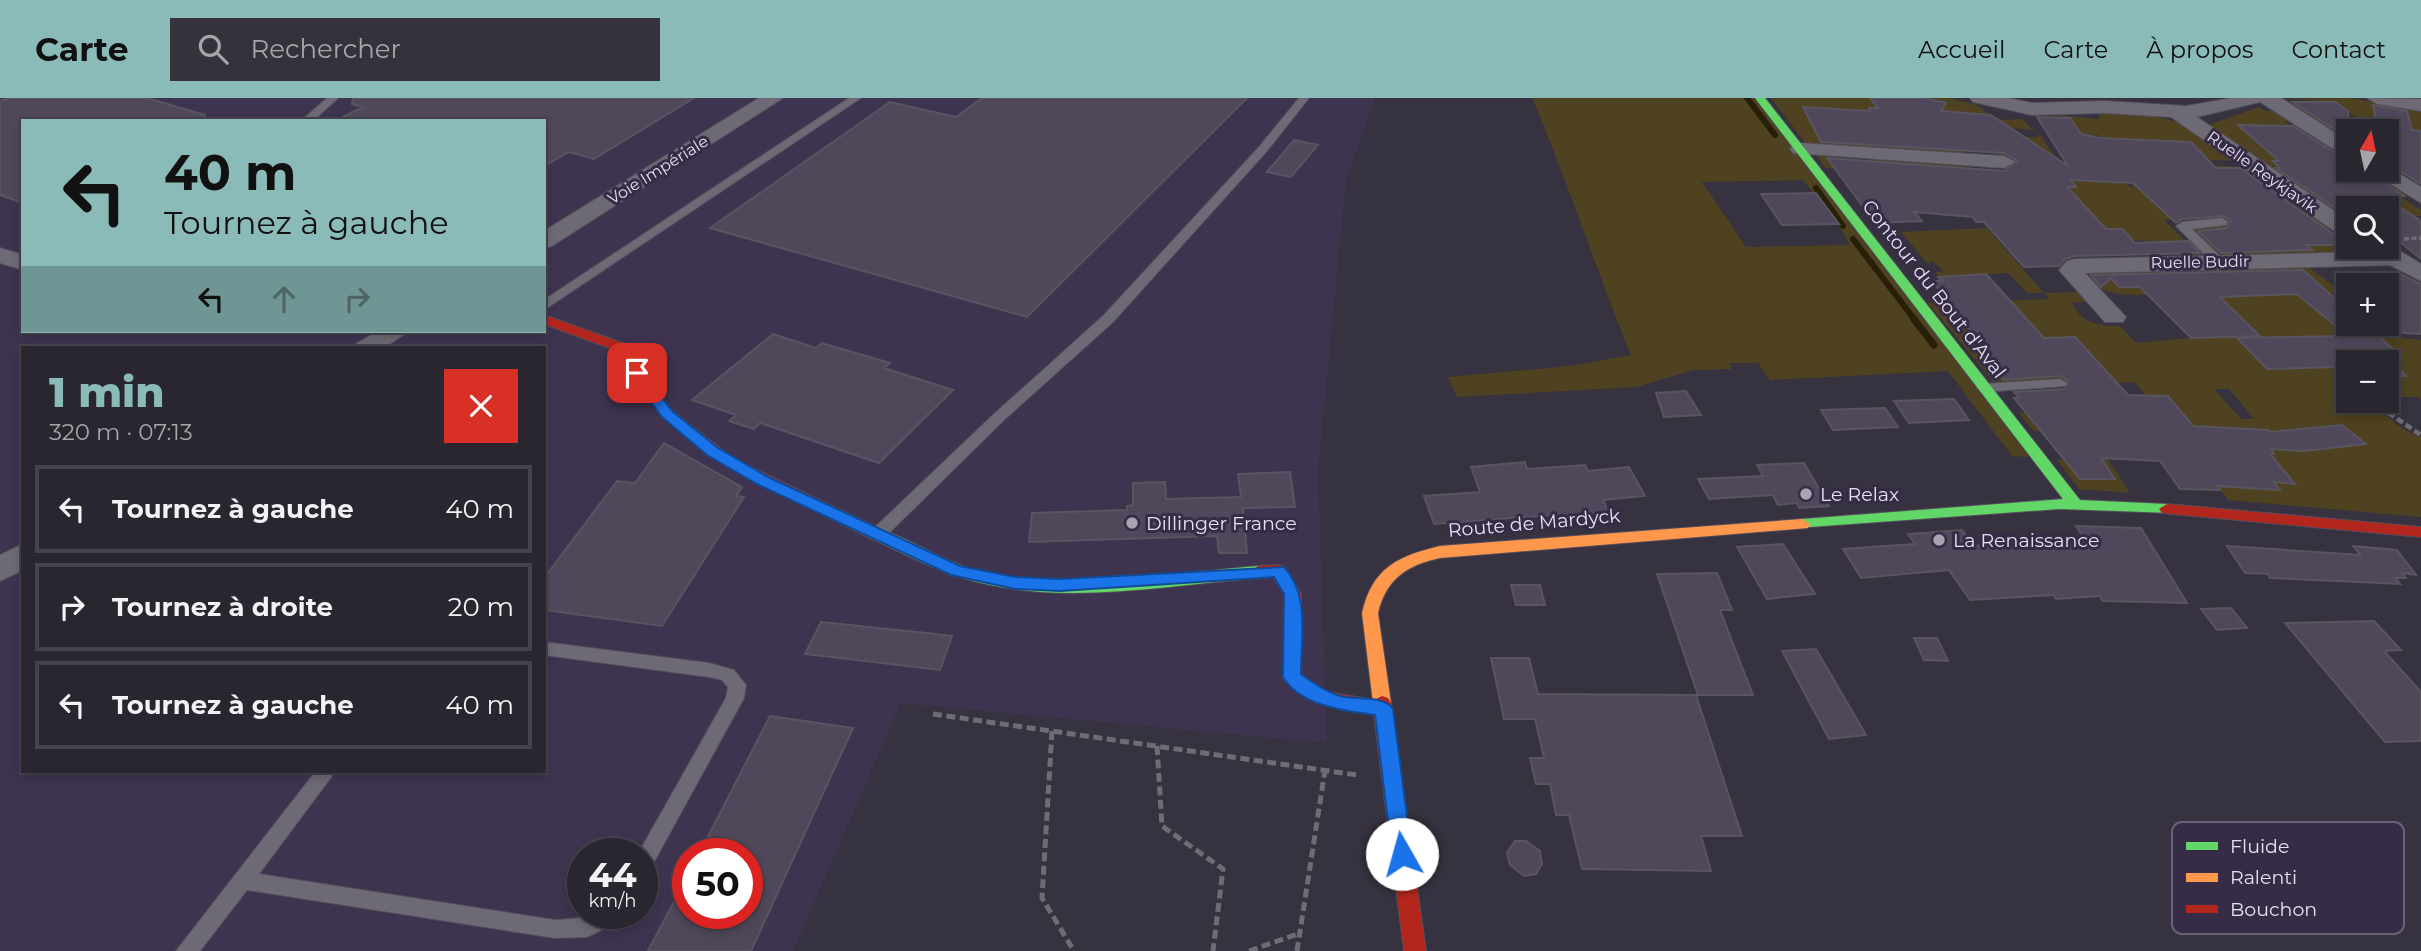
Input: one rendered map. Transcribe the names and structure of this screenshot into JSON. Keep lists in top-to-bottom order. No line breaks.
{"streets":{"street":["Voie Impériale","Ruelle Reykjavik","Ruelle Budir","Contour du Bout d'Aval","Route de Mardyck"]},"crossings":[["Contour du Bout d'Aval","Route de Mardyck"]],"places":["Le Relax","Dillinger France","La Renaissance"],"legend":["Fluide","Ralenti","Bouchon"],"north":"top","page":{"header":"Carte","search":"Rechercher","nav":["Accueil","Carte","À propos","Contact"],"map_buttons":["+","−"],"turn":["40 m","Tournez à gauche"],"heading":["1 min","320 m · 07:13"],"list":[{"name":"Tournez à gauche","value":"40 m"},{"name":"Tournez à droite","value":"20 m"},{"name":"Tournez à gauche","value":"40 m"}],"speed":"44 km/h","limit":"50"}}
